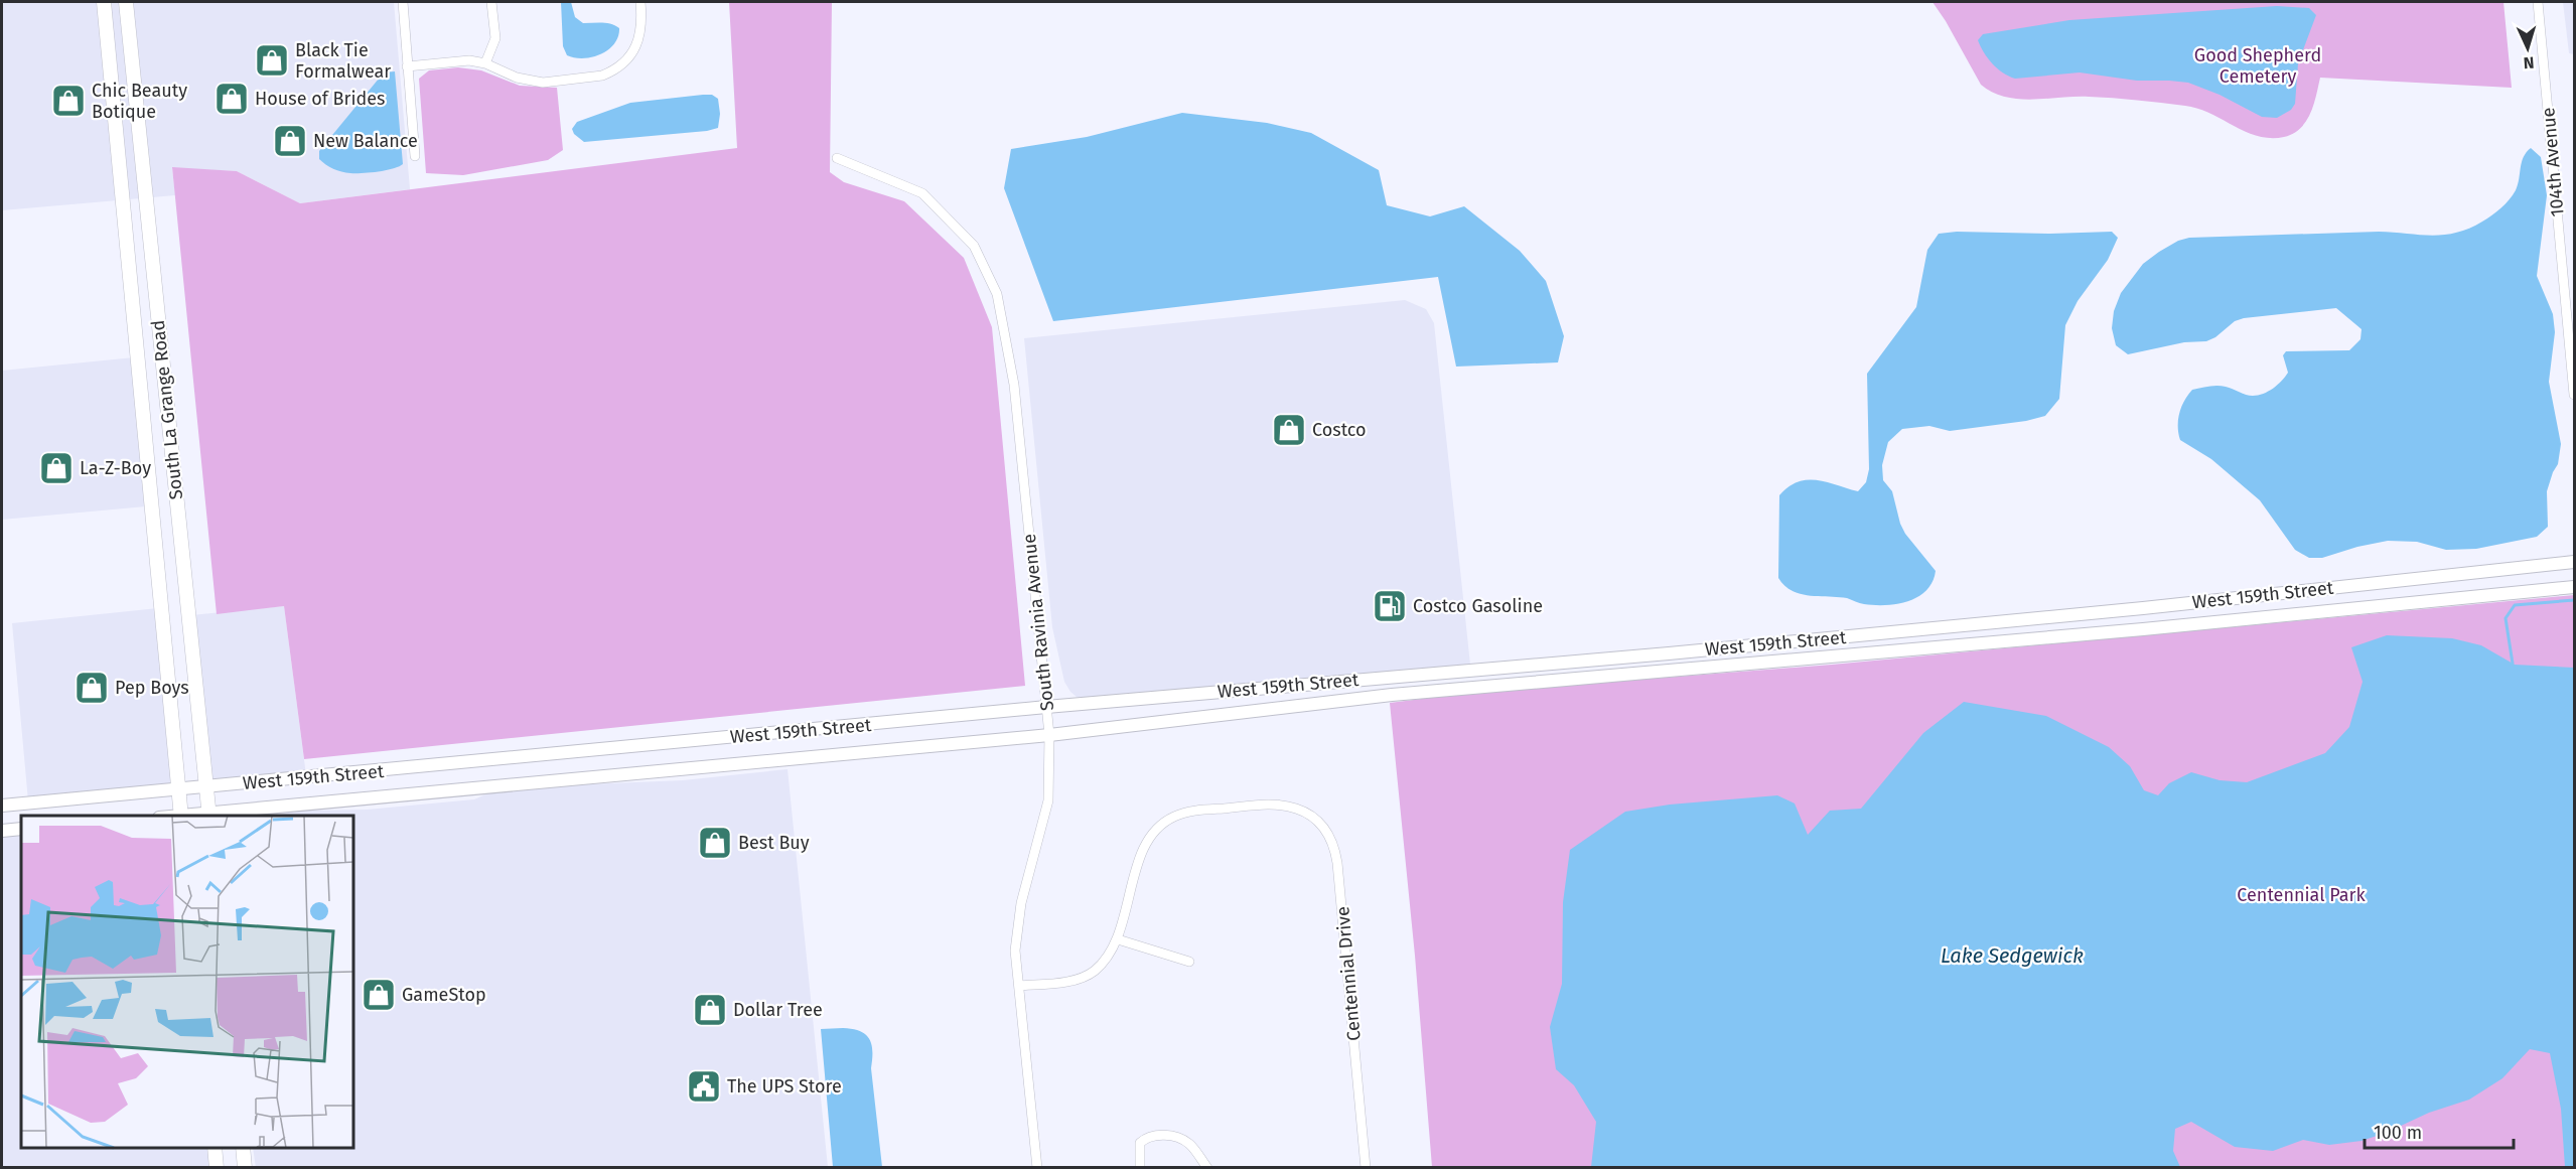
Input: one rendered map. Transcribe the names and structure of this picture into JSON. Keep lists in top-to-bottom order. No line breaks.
{"streets":{"highway":["South La Grange Road"],"main road":["West 159th Street"],"street":["104th Avenue","South Ravinia Avenue","Centennial Drive"]},"crossings":[["South La Grange Road","West 159th Street"],["West 159th Street","South Ravinia Avenue"]],"water":["Lake Sedgewick"],"parks":["Good Shepherd Cemetery","Centennial Park"],"places":{"shop":["Black Tie Formalwear","House of Brides","Chic Beauty Botique","New Balance","Costco","La-Z-Boy","Pep Boys","Best Buy","GameStop","Dollar Tree"],"fuel station":["Costco Gasoline"],"public building":["The UPS Store"]},"scale_bar":"100 m","north":"bottom"}
